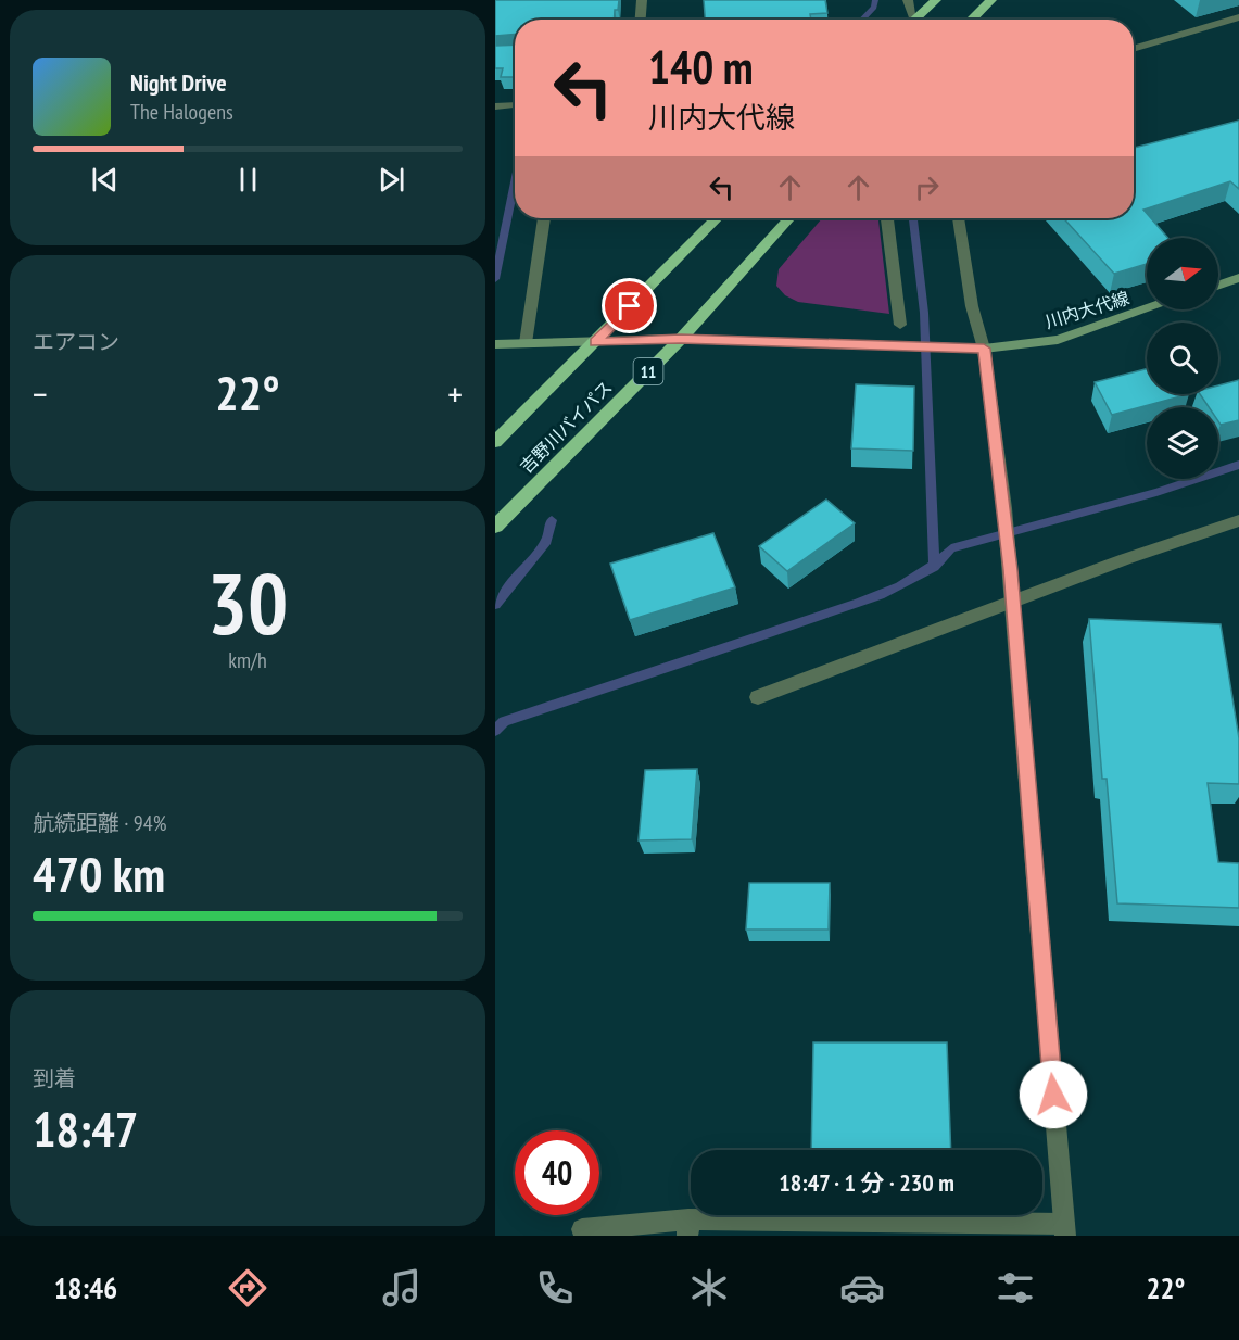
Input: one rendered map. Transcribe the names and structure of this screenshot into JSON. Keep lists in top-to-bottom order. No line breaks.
{"streets":{"highway":["11","吉野川バイパス"],"main road":["川内大代線"]},"crossings":[["川内大代線","吉野川バイパス"]],"north":"right","page":{"turn":["140 m","川内大代線"],"song":["Night Drive","The Halogens"],"tile":["エアコン",["30","km/h"],["航続距離 · 94%","470 km"],["到着","18:47"]],"heat":["−","22°","+"],"limit":"40","trip":"18:47 · 1 分 · 230 m","tabs":["18:46","22°"]}}
